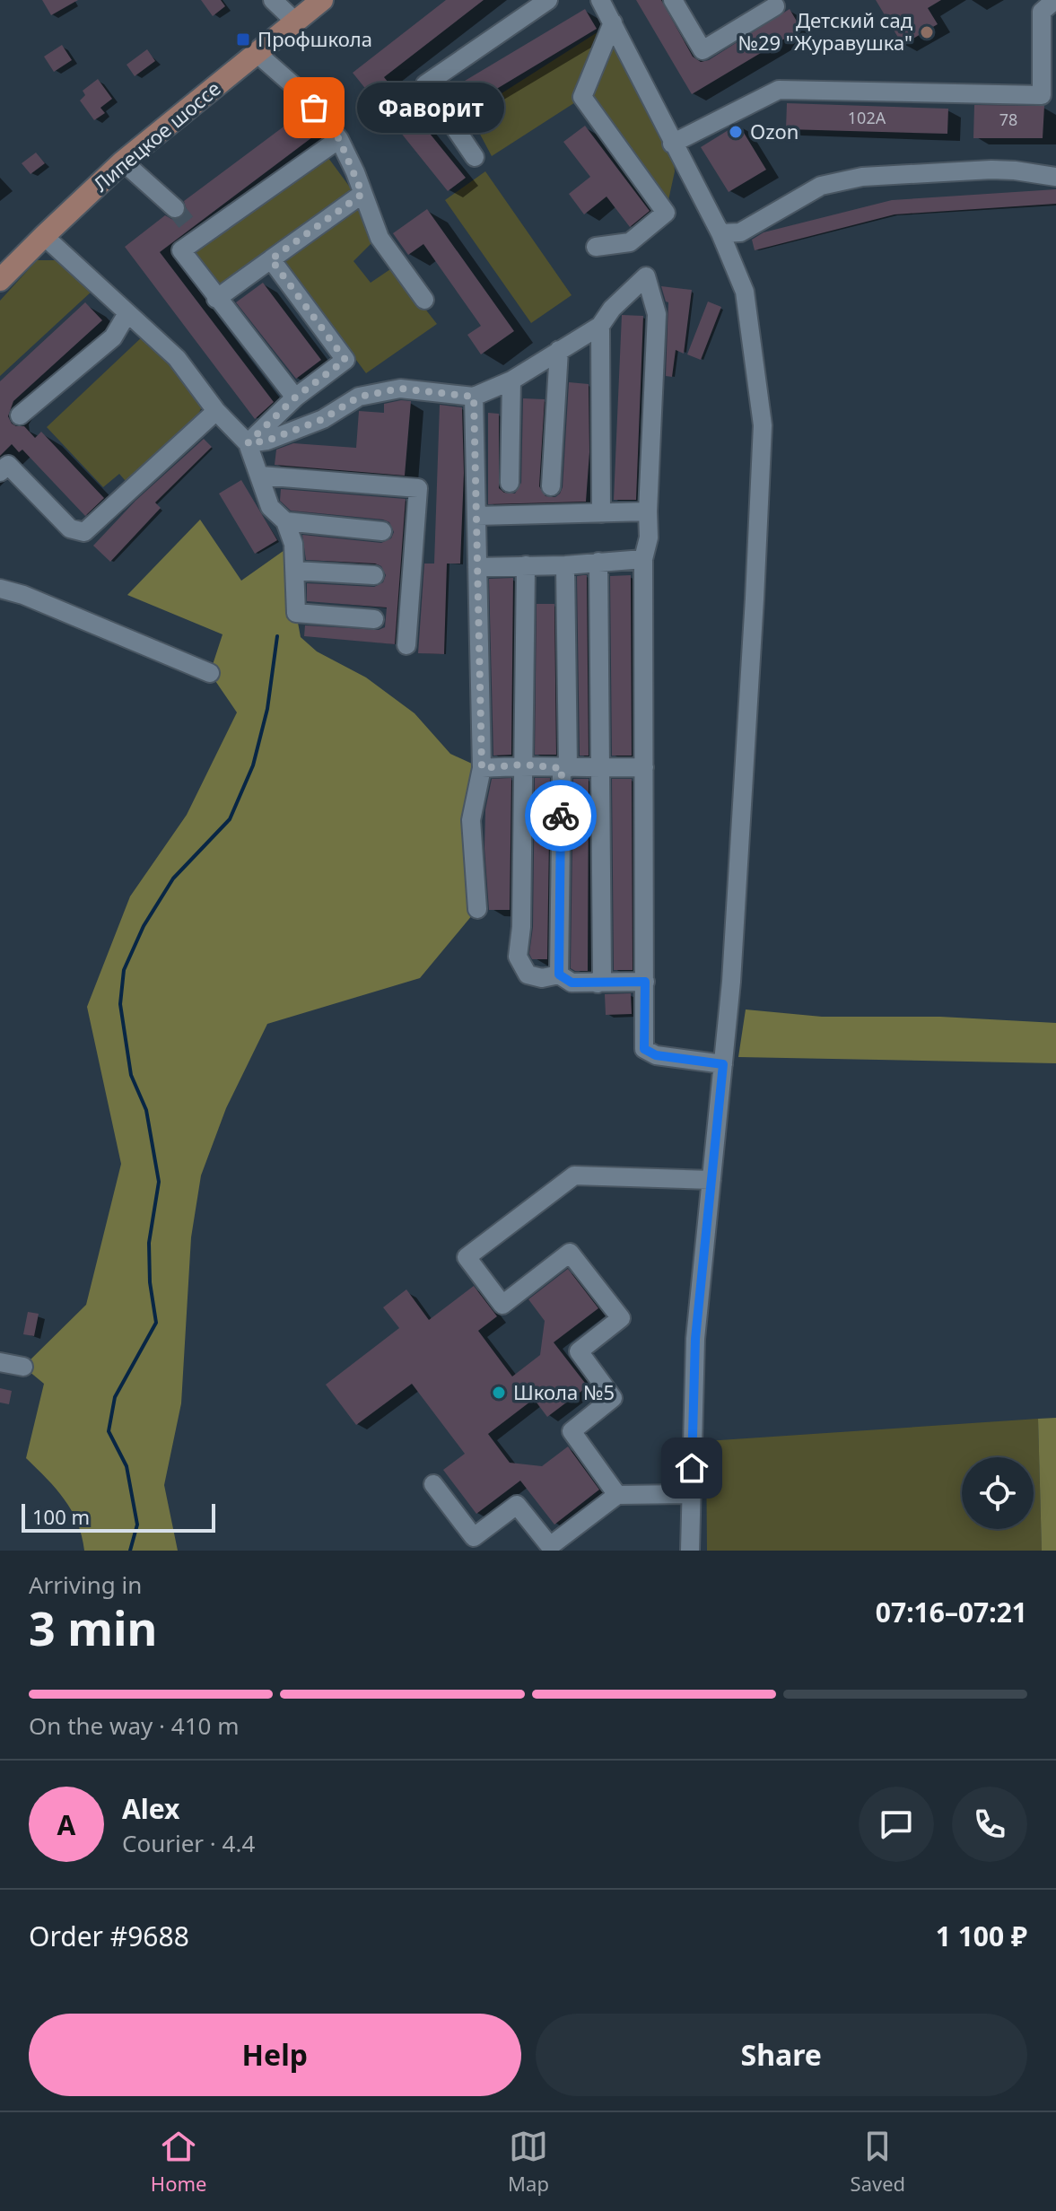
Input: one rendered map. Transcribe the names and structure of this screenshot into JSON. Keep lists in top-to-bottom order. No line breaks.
{"streets":{"main road":["Липецкое шоссе"]},"places":{"other":["Детский сад №29 \"Журавушка\"","Фаворит","Ozon","Школа №5"],"transit":["Профшкола"]},"house_numbers":["102А","78"],"scale_bar":"100 m","page":{"bubble":"Фаворит","scale":"100 m","heading":["3 min","Arriving in","07:16–07:21"],"panel":["Alex","Courier · 4.4","Order #9688","1 100 ₽"],"bar":"On the way · 410 m","round":"A","buttons":["Help","Share"],"tabs":["Home","Map","Saved"]}}
